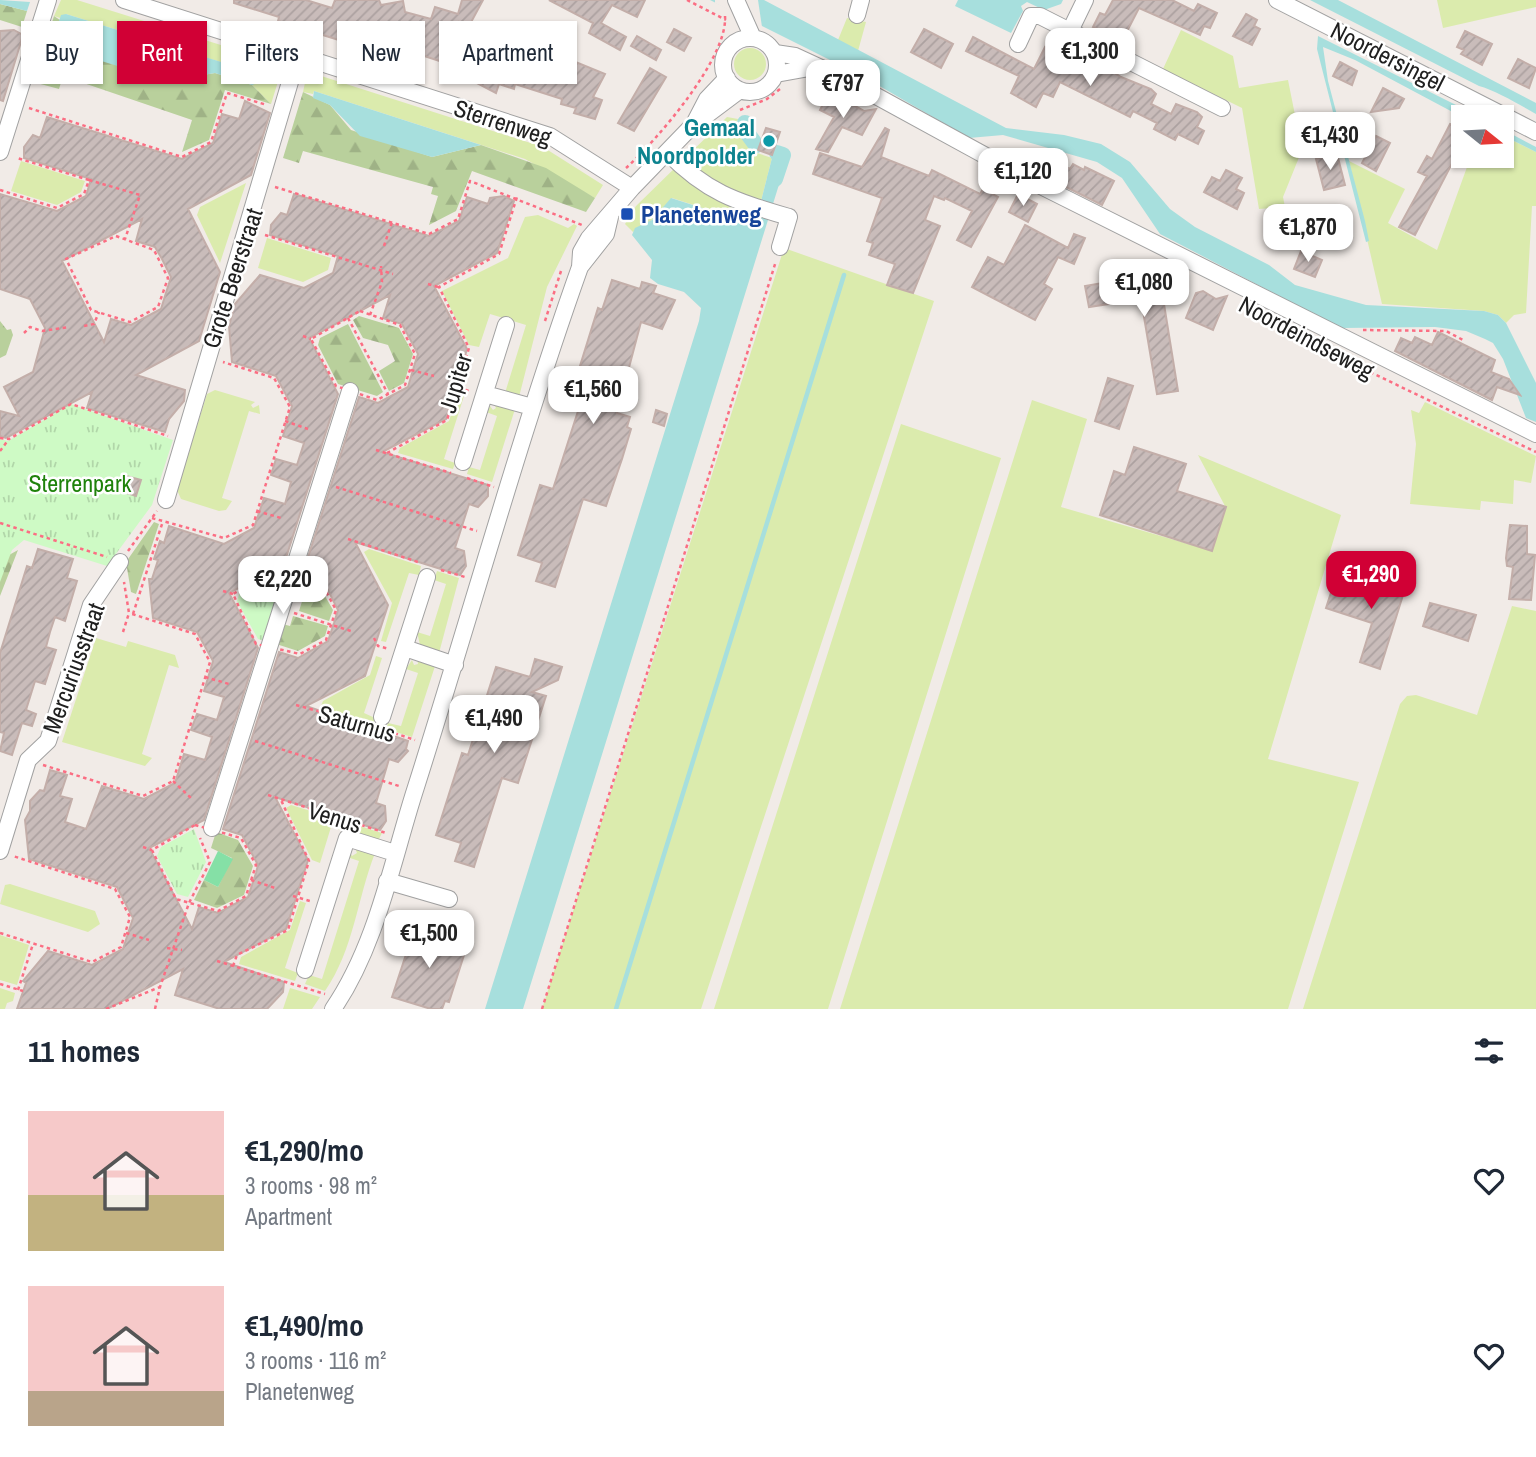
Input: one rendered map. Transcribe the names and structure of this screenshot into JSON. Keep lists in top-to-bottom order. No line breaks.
{"streets":{"street":["Noordersingel","Sterrenweg","Grote Beerstraat","Noordeindseweg","Jupiter","Mercuriusstraat","Saturnus","Venus"]},"parks":["Sterrenpark"],"places":{"other":["Gemaal Noordpolder"],"transit":["Planetenweg"]},"north":"right","page":{"chip":["Buy","Rent","Filters","New","Apartment"],"price":["€1,300","€797","€1,430","€1,120","€1,870","€1,080","€1,560","€1,290","€2,220","€1,490","€1,500"],"heading":"11 homes","list":[{"name":"€1,290/mo","note":"3 rooms · 98 m² · Apartment"},{"name":"€1,490/mo","note":"3 rooms · 116 m² · Planetenweg"}]}}
